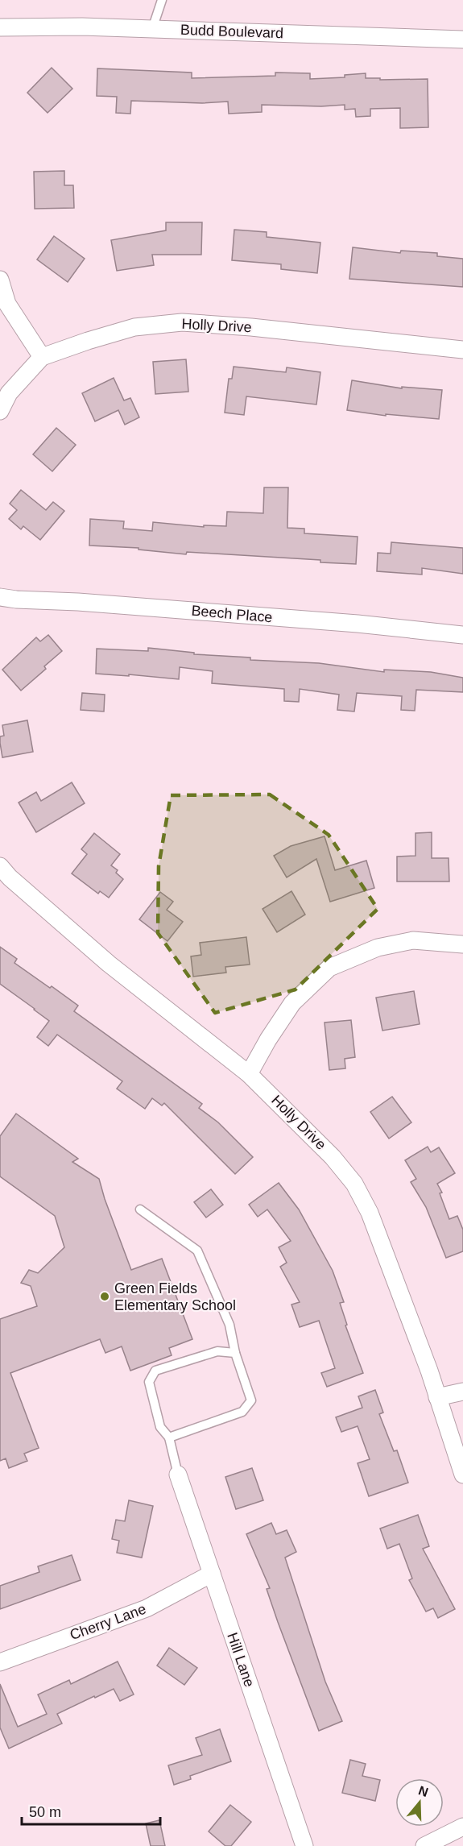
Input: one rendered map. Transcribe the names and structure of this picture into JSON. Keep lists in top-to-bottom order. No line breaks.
{"streets":{"street":["Budd Boulevard","Holly Drive","Beech Place","Cherry Lane","Hill Lane"]},"crossings":[["Cherry Lane","Hill Lane"]],"places":["Green Fields Elementary School"],"scale_bar":"50 m","north":"top"}
